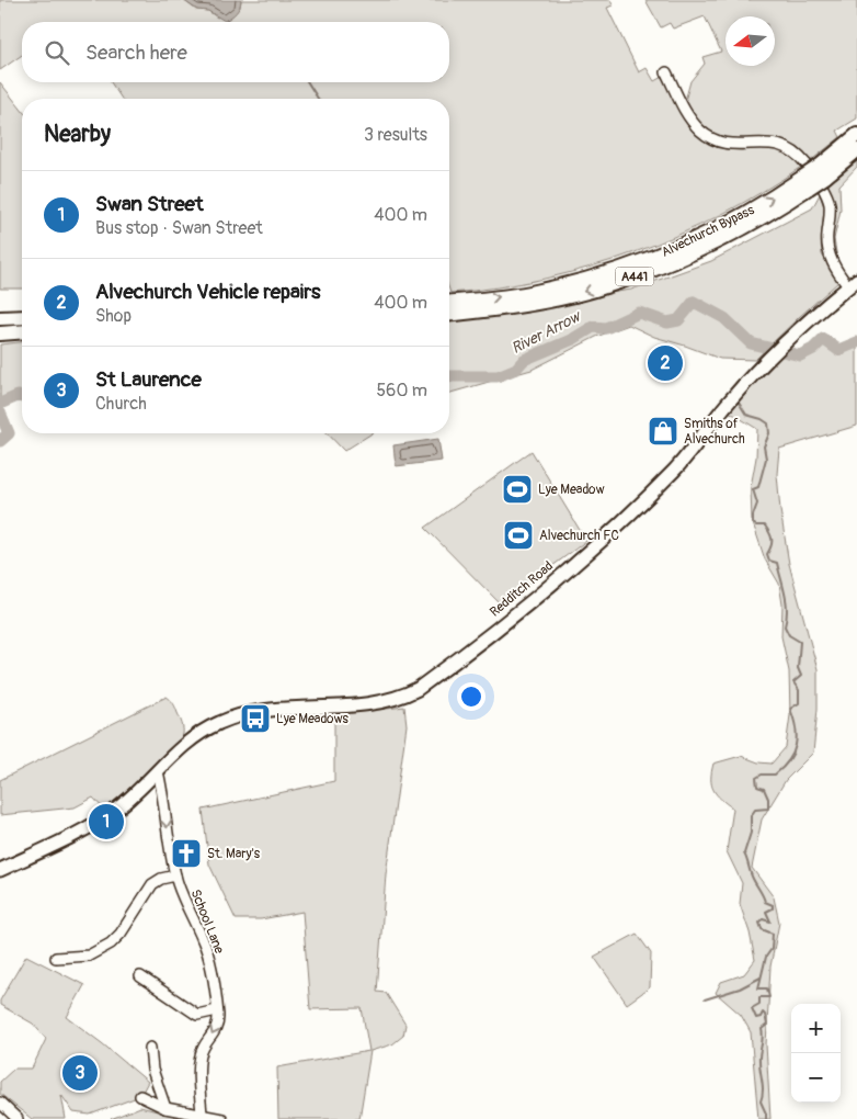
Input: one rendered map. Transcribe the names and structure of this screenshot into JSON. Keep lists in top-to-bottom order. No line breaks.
{"streets":{"highway":["Alvechurch Bypass","A441"],"main road":["Redditch Road"],"street":["School Lane"]},"crossings":[["Redditch Road","School Lane"]],"one_way":["School Lane"],"water":["River Arrow"],"places":{"shop":["Smiths of Alvechurch"],"sports":["Lye Meadow","Alvechurch FC"],"bus stop":["Lye Meadows"],"church":["St. Mary's"]},"north":"left","page":{"search":"Search here","heading":["Nearby","3 results"],"list":[{"mark":"1","name":"Swan Street","note":"Bus stop · Swan Street","value":"400 m"},{"mark":"2","name":"Alvechurch Vehicle repairs","note":"Shop","value":"400 m"},{"mark":"3","name":"St Laurence","note":"Church","value":"560 m"}],"pins":["2","1","3"],"map_buttons":["+","−"]}}
